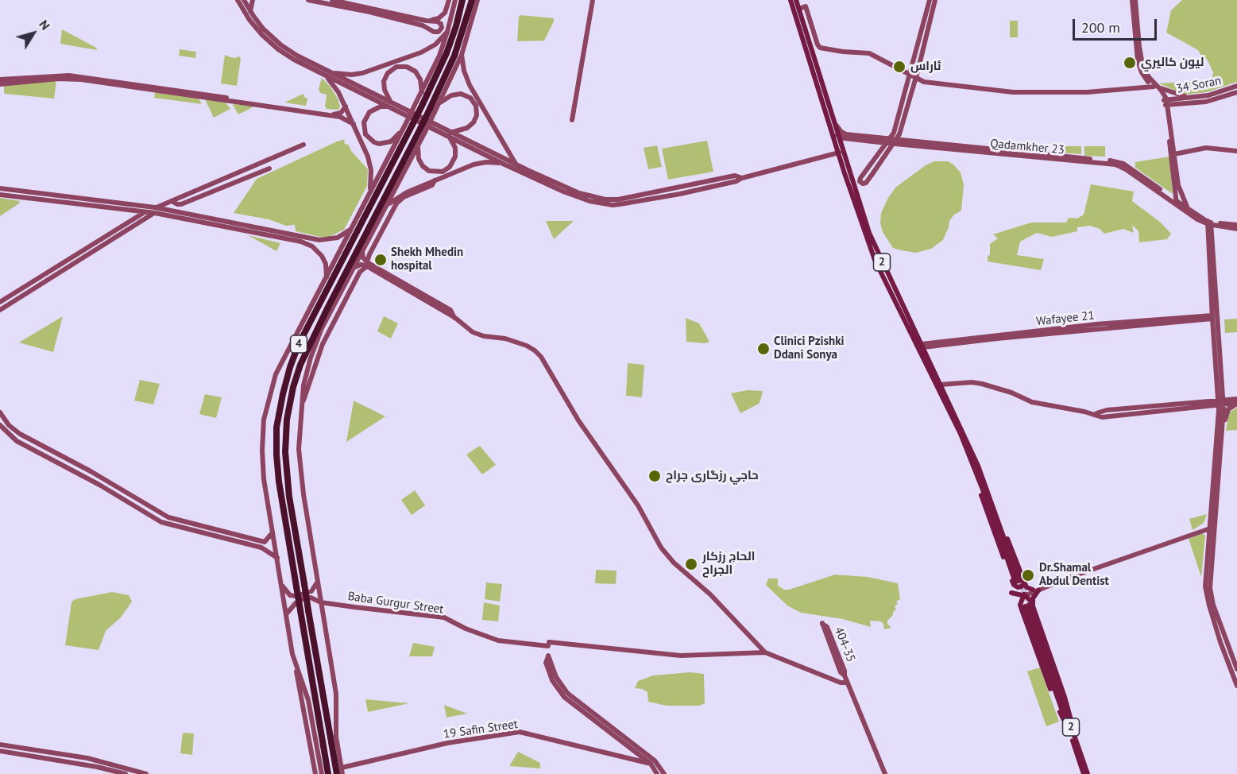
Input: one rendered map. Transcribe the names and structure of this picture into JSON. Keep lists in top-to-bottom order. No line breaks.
{"streets":{"highway":["4"],"main road":["34 Soran","Qadamkher 23","2","Wafayee 21","Baba Gurgur Street","404-35","19 Safin Street"]},"crossings":[["Qadamkher 23","2"],["2","Wafayee 21"]],"places":["ليون كاليري","ئاراس","Shekh Mhedin hospital","Clinici Pzishki Ddani Sonya","حاجي رزگارى جراح","الحاج رزكار الجراح","Dr.Shamal Abdul Dentist"],"scale_bar":"200 m","north":"top right"}
